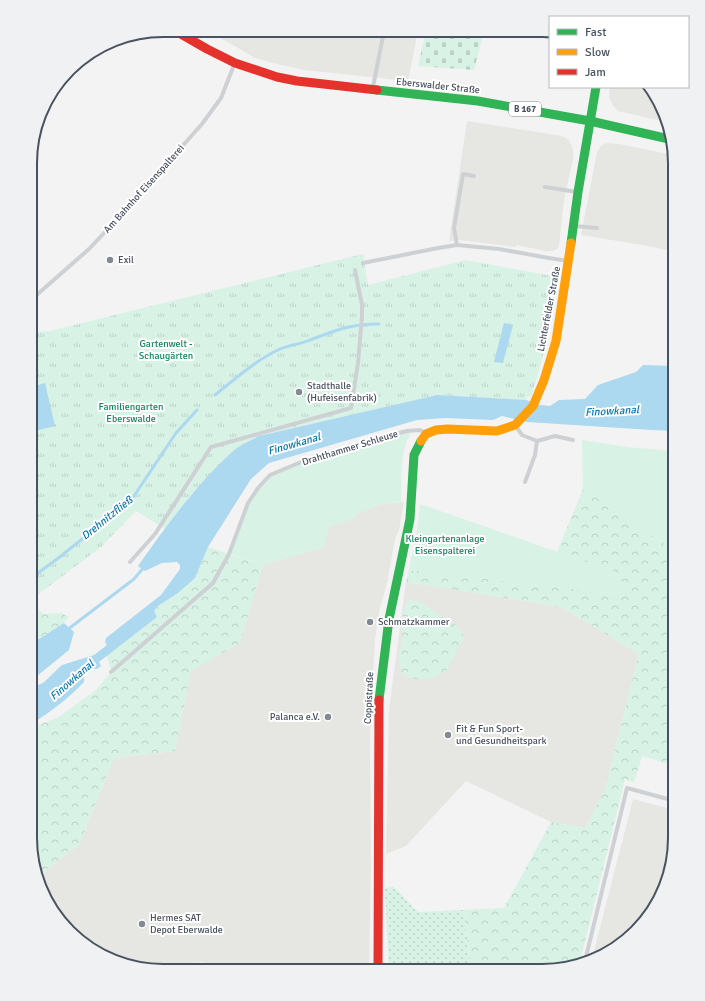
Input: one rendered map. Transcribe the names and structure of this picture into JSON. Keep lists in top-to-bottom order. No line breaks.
{"streets":{"main road":["Eberswalder Straße","B 167","Lichterfelder Straße","Coppistraße"],"lane":["Am Bahnhof Eisenspalterei","Drahthammer Schleuse"]},"crossings":[["Eberswalder Straße","Am Bahnhof Eisenspalterei"],["Eberswalder Straße","Lichterfelder Straße"],["Lichterfelder Straße","Drahthammer Schleuse"],["Lichterfelder Straße","Coppistraße"],["Drahthammer Schleuse","Coppistraße"]],"water":["Finowkanal","Drehnitzfließ"],"parks":["Gartenwelt - Schaugärten","Familiengarten Eberswalde","Kleingartenanlage Eisenspalterei"],"places":["Exil","Stadthalle (Hufeisenfabrik)","Schmatzkammer","Palanca e.V.","Fit & Fun Sport- und Gesundheitspark","Hermes SAT Depot Eberwalde"],"legend":["Fast","Slow","Jam"]}
